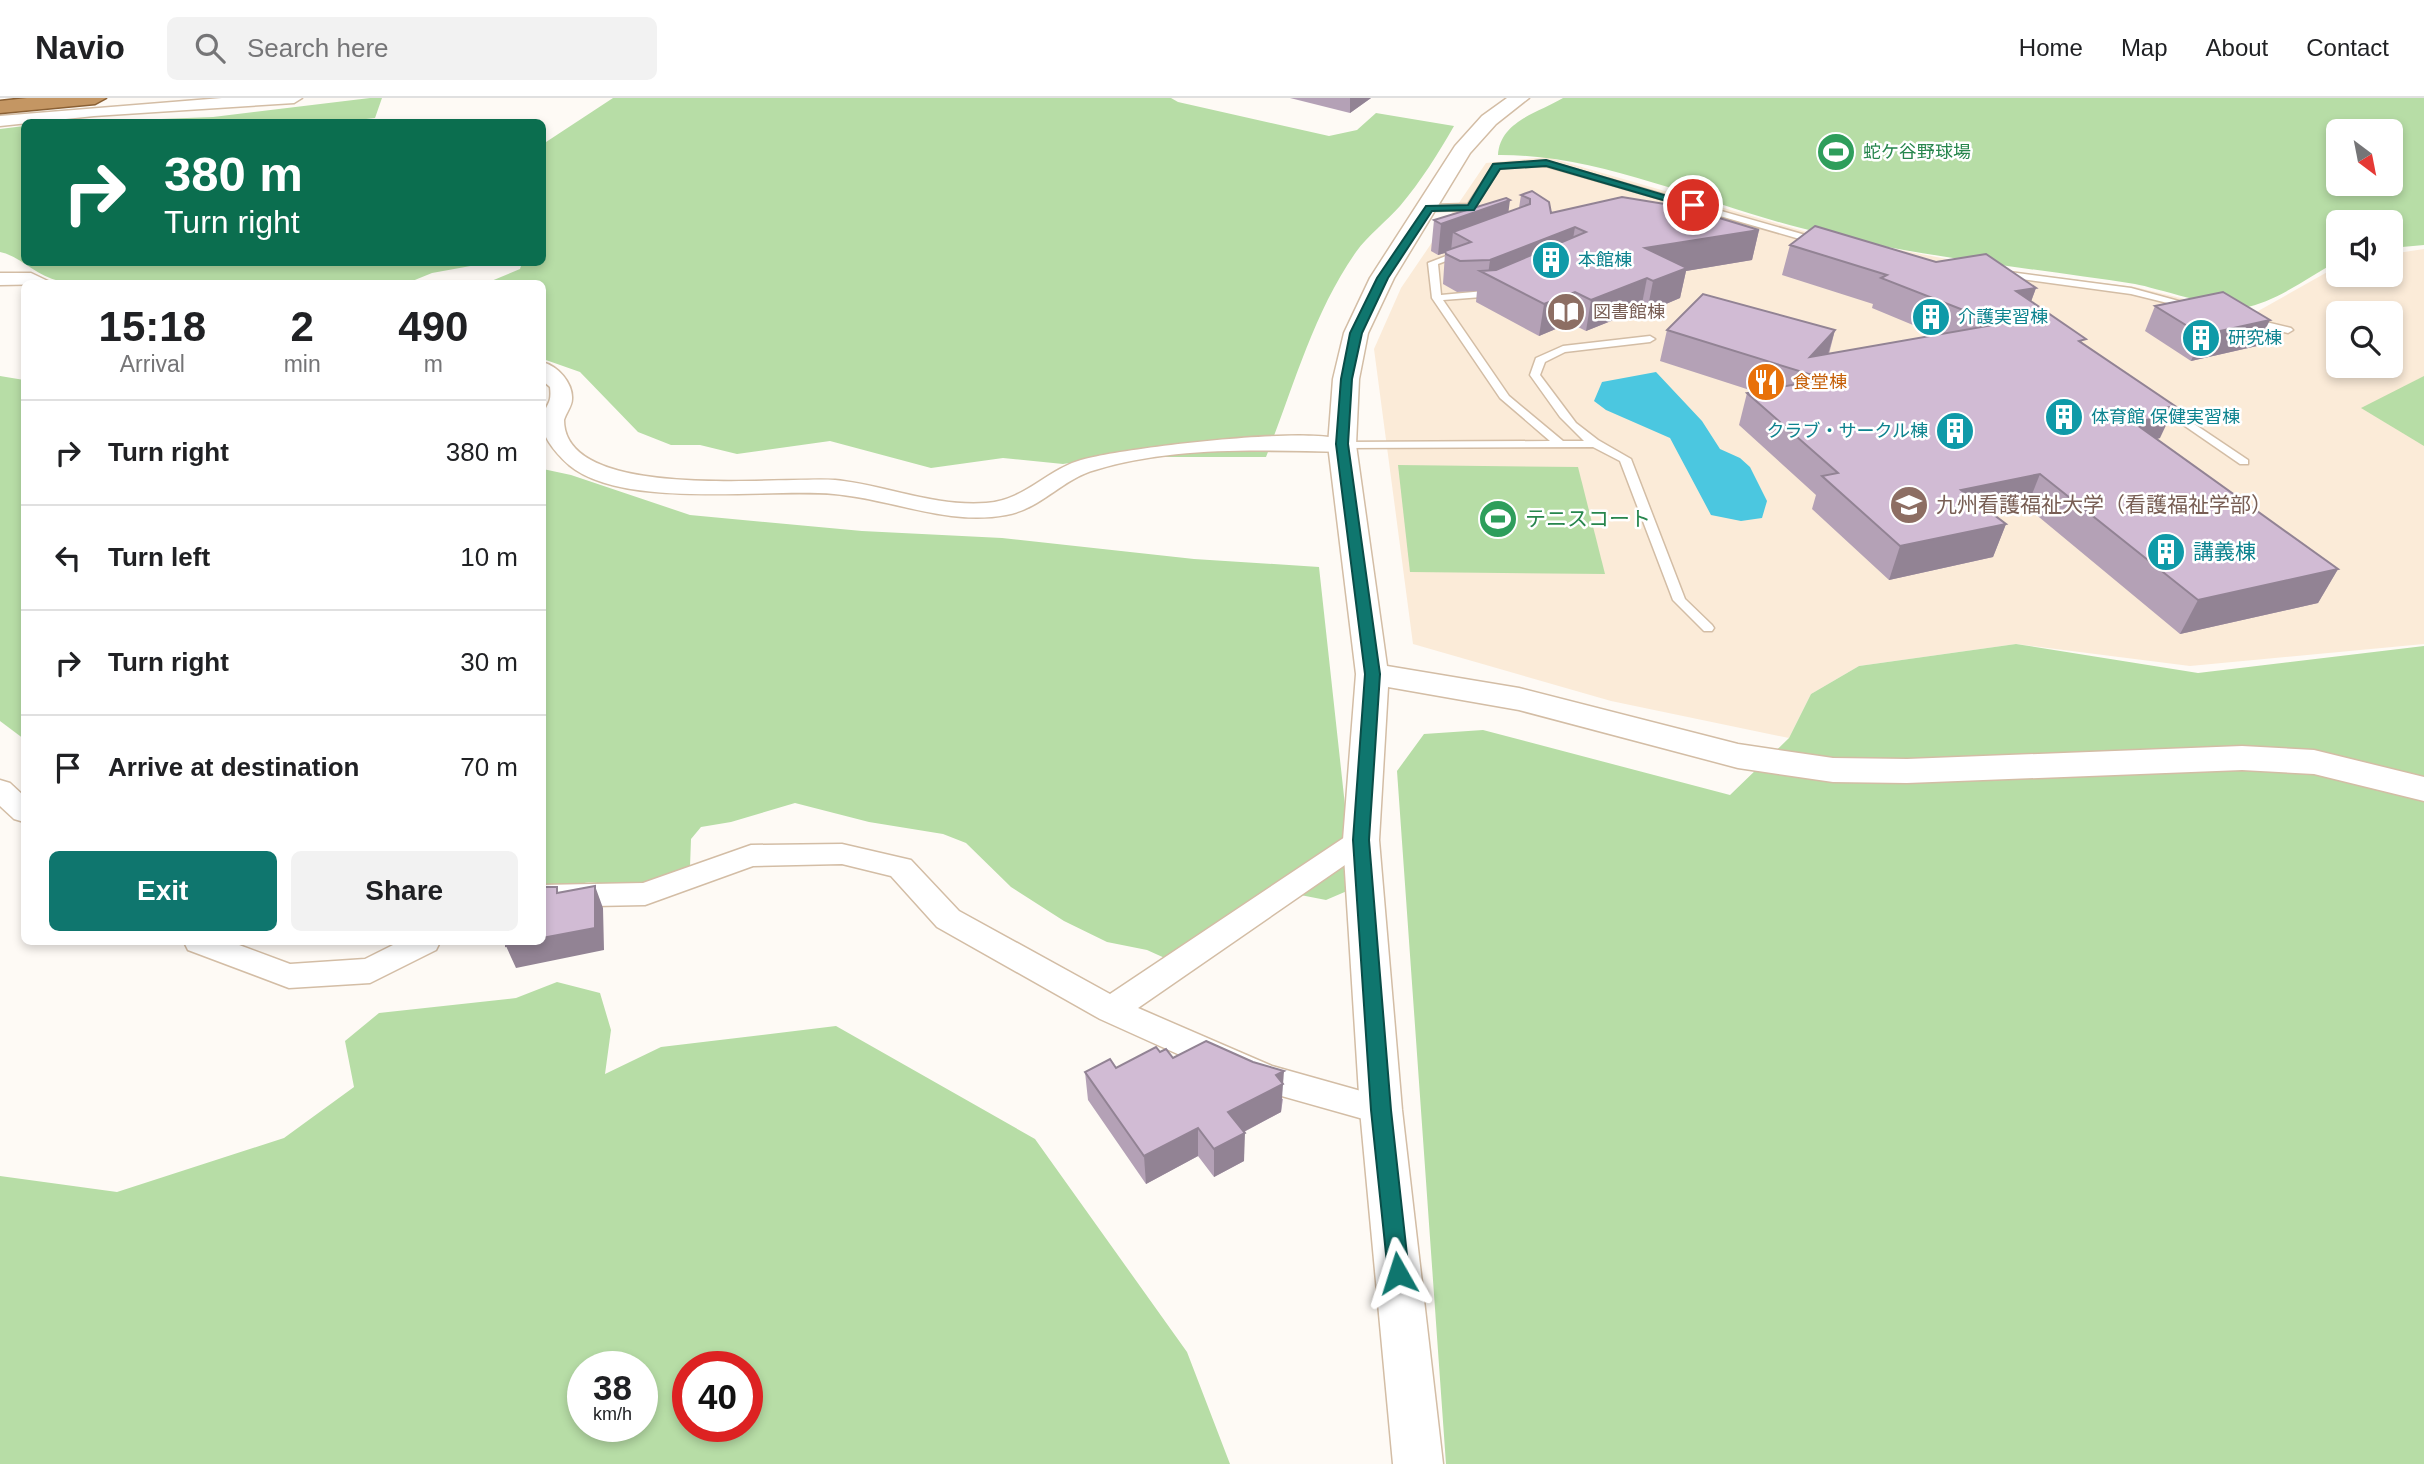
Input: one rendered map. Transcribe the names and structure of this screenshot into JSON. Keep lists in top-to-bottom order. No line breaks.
{"places":{"sports":["蛇ケ谷野球場","テニスコート"],"building":["本館棟","介護実習棟","研究棟","体育館 保健実習棟","クラブ・サークル棟","講義棟"],"library":["図書館棟"],"restaurant":["食堂棟"],"school or university":["九州看護福祉大学（看護福祉学部）"]},"north":"bottom right","page":{"header":"Navio","search":"Search here","nav":["Home","Map","About","Contact"],"turn":["380 m","Turn right"],"eta":["15:18","Arrival","2","min","490","m"],"list":[{"name":"Turn right","value":"380 m"},{"name":"Turn left","value":"10 m"},{"name":"Turn right","value":"30 m"},{"name":"Arrive at destination","value":"70 m"}],"buttons":["Exit","Share"],"speed":"38 km/h","limit":"40"}}
